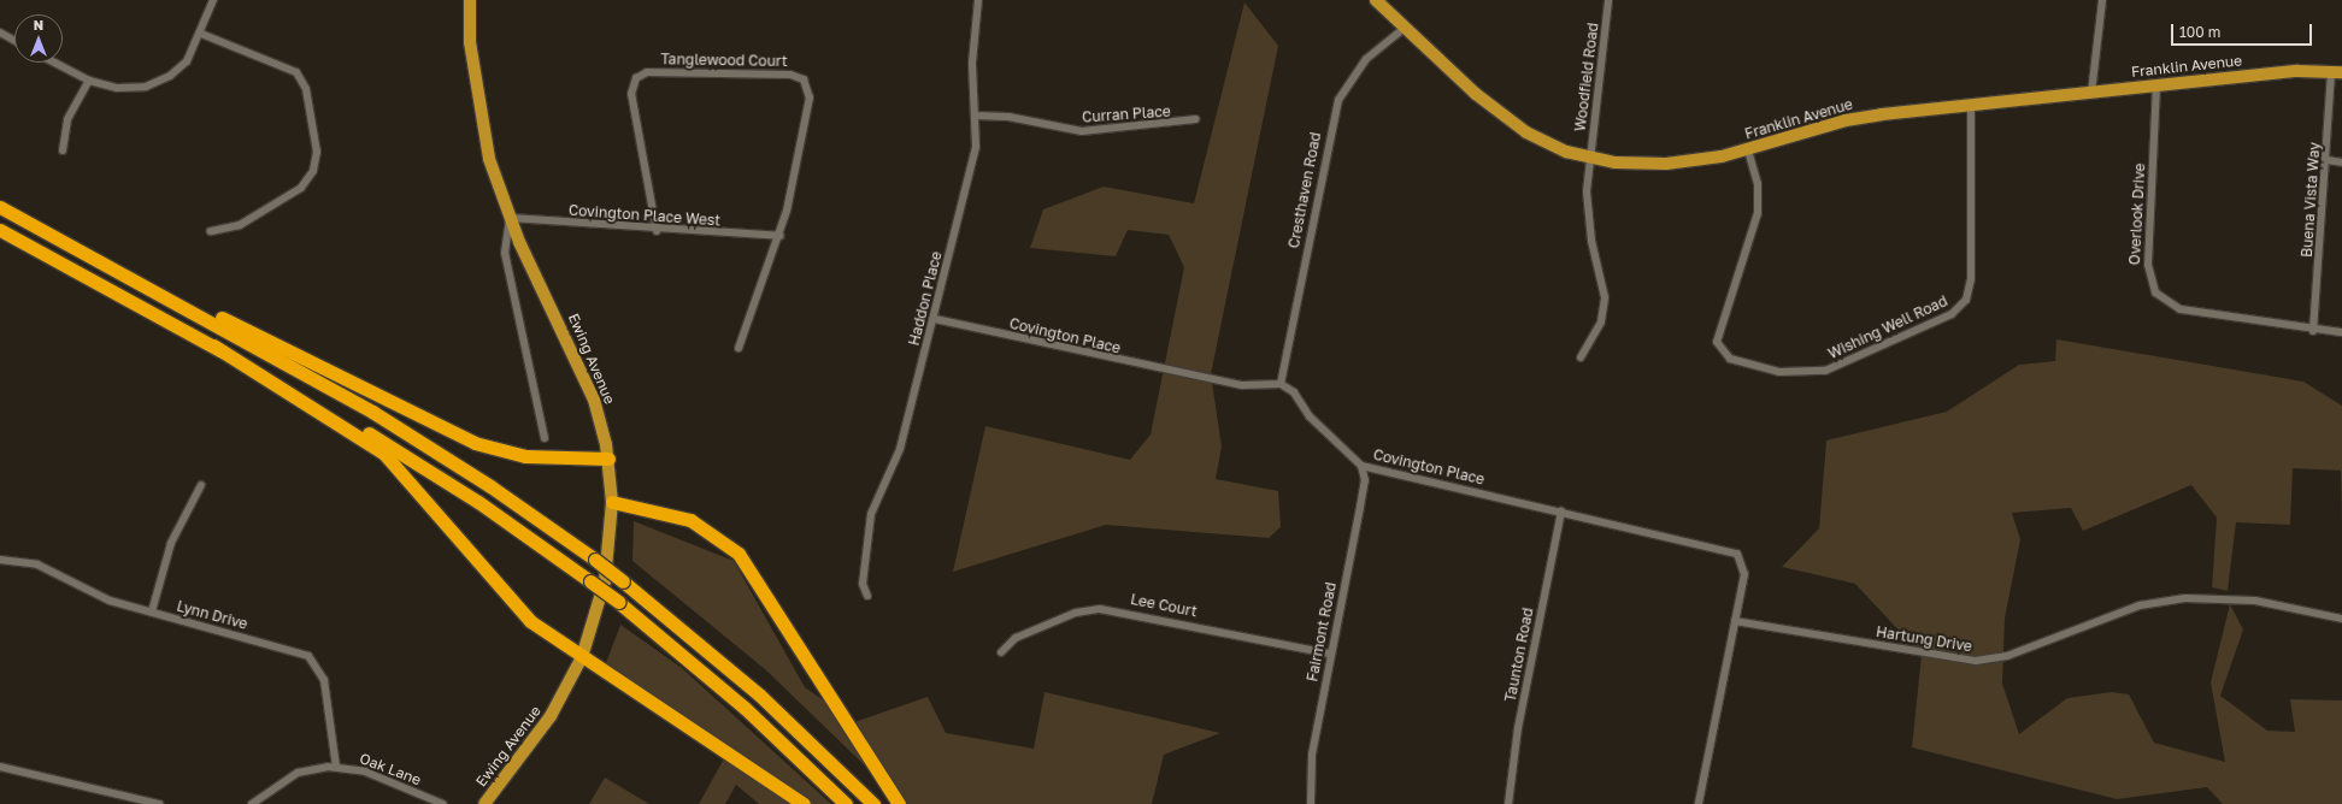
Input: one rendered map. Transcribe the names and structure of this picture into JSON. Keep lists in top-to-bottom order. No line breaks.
{"streets":{"main road":["Franklin Avenue","Ewing Avenue"],"street":["Tanglewood Court","Woodfield Road","Curran Place","Cresthaven Road","Buena Vista Way","Overlook Drive","Covington Place West","Haddon Place","Wishing Well Road","Covington Place","Lee Court","Lynn Drive","Fairmont Road","Hartung Drive","Taunton Road","Oak Lane"]},"crossings":[["Tanglewood Court","Covington Place West"],["Franklin Avenue","Woodfield Road"],["Franklin Avenue","Cresthaven Road"],["Franklin Avenue","Buena Vista Way"],["Franklin Avenue","Overlook Drive"],["Franklin Avenue","Wishing Well Road"],["Curran Place","Haddon Place"],["Cresthaven Road","Covington Place"],["Buena Vista Way","Overlook Drive"],["Covington Place West","Ewing Avenue"],["Haddon Place","Covington Place"],["Covington Place","Fairmont Road"],["Covington Place","Hartung Drive"],["Covington Place","Taunton Road"],["Lee Court","Fairmont Road"],["Lynn Drive","Oak Lane"]],"scale_bar":"100 m","north":"top"}
